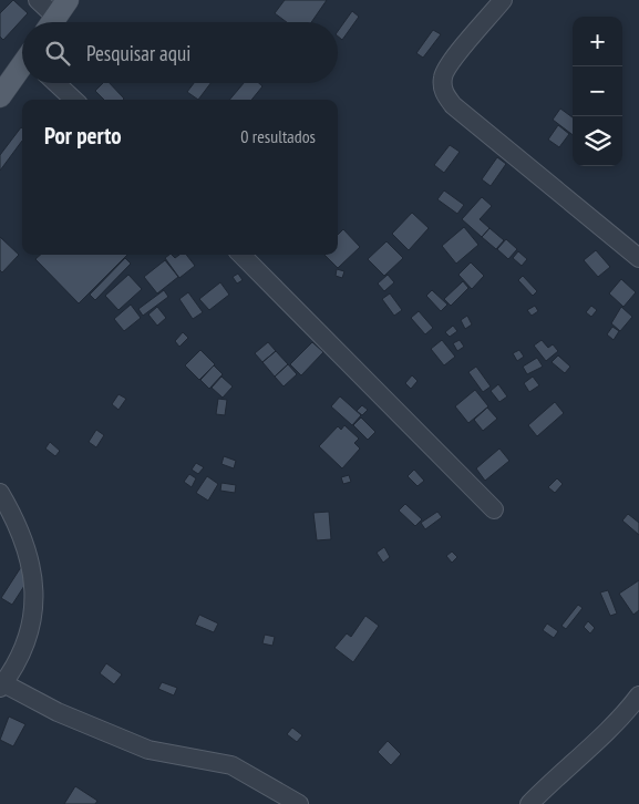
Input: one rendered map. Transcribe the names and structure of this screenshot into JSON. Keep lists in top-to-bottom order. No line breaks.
{"page":{"map_buttons":["+","−"],"search":"Pesquisar aqui","heading":["Por perto","0 resultados"]}}
